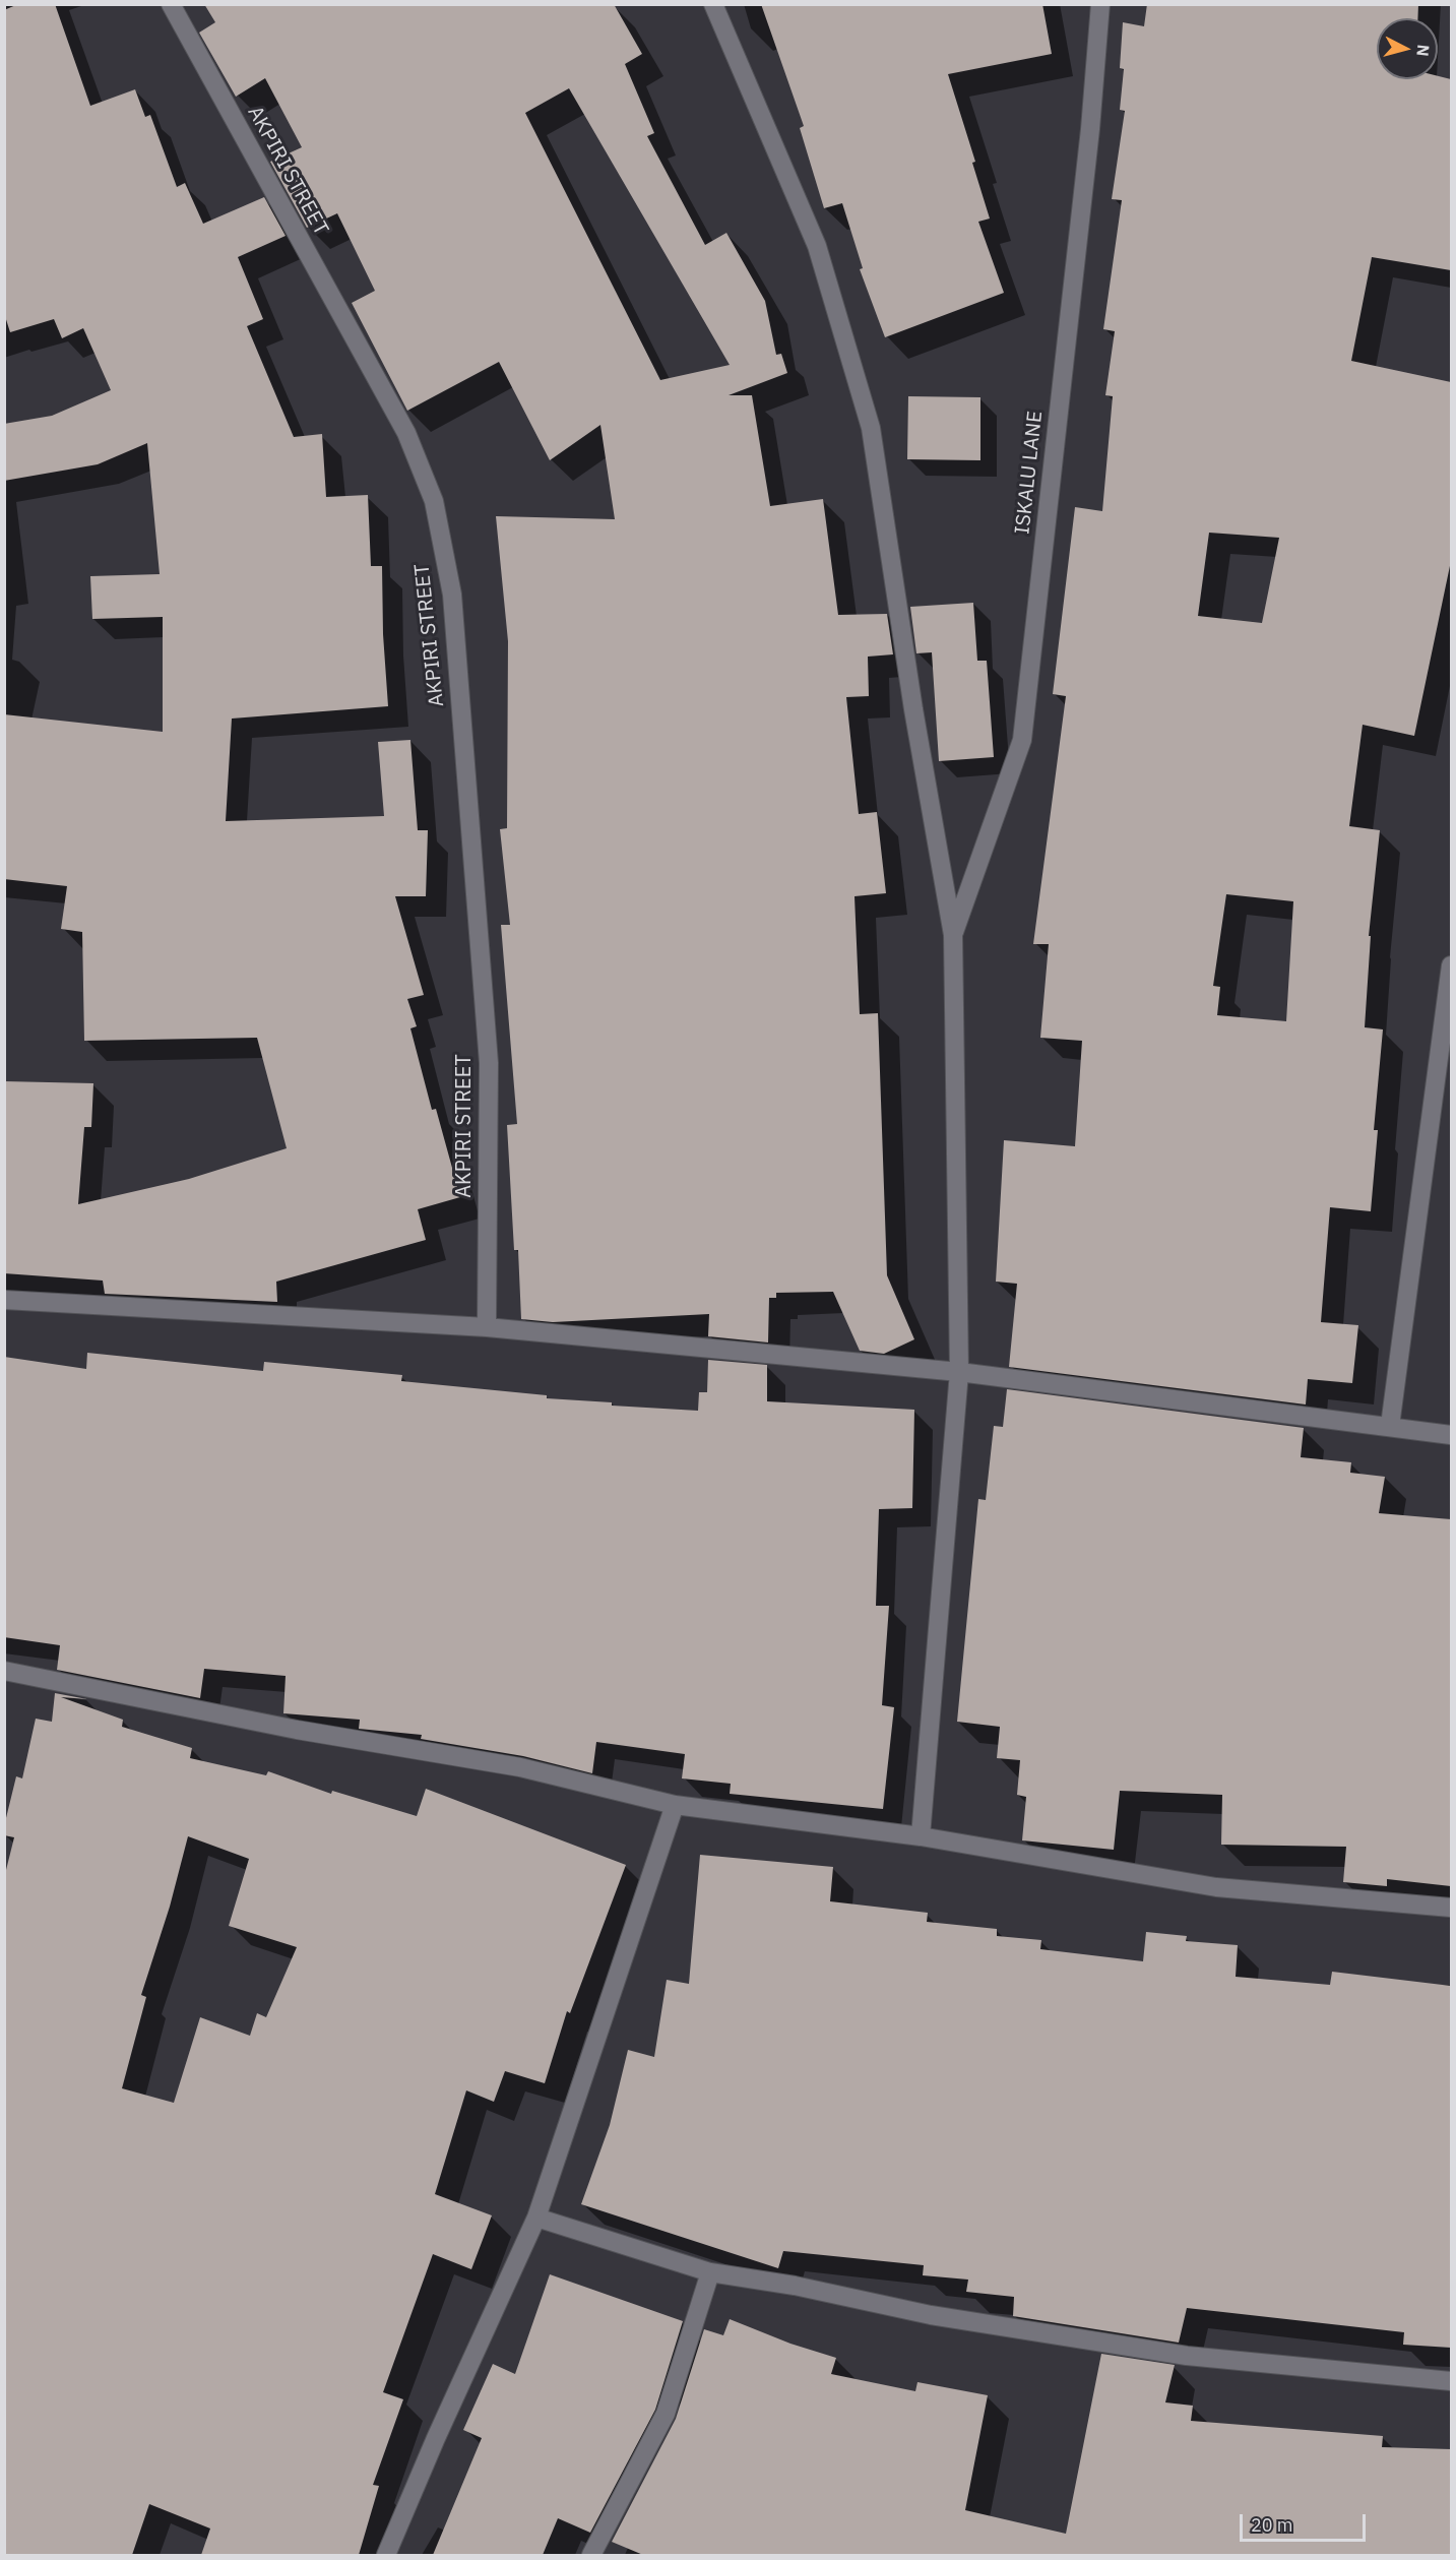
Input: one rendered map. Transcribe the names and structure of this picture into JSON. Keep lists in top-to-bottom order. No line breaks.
{"streets":{"street":["AKPIRI STREET","ISKALU LANE"]},"scale_bar":"20 m","north":"right"}
